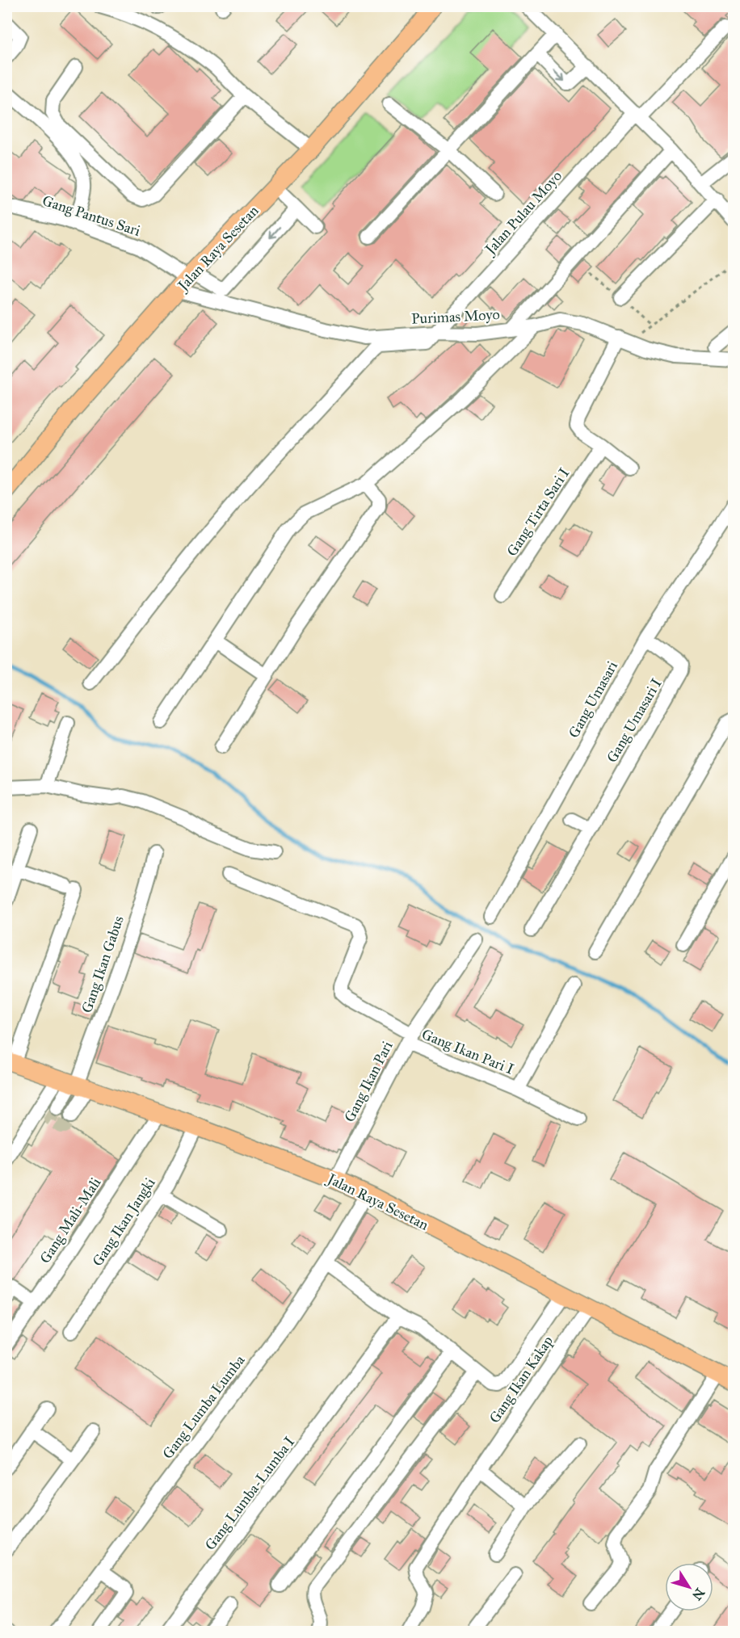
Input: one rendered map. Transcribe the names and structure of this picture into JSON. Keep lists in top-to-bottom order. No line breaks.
{"streets":{"main road":["Jalan Raya Sesetan"],"street":["Jalan Pulau Moyo","Gang Pantus Sari","Purimas Moyo","Gang Tirta Sari I","Gang Umasari","Gang Umasari I","Gang Ikan Gabus","Gang Ikan Pari I","Gang Ikan Pari","Gang Mali-Mali","Gang Ikan Jangki","Gang Ikan Kakap","Gang Lumba Lumba","Gang Lumba-Lumba I"]},"crossings":[["Jalan Pulau Moyo","Purimas Moyo"],["Gang Pantus Sari","Jalan Raya Sesetan"],["Gang Pantus Sari","Purimas Moyo"],["Jalan Raya Sesetan","Purimas Moyo"],["Jalan Raya Sesetan","Gang Ikan Gabus"],["Jalan Raya Sesetan","Gang Ikan Pari"],["Jalan Raya Sesetan","Gang Mali-Mali"],["Jalan Raya Sesetan","Gang Ikan Jangki"],["Jalan Raya Sesetan","Gang Ikan Kakap"],["Jalan Raya Sesetan","Gang Lumba Lumba"],["Gang Umasari","Gang Umasari I"],["Gang Ikan Pari I","Gang Ikan Pari"]],"one_way":["Gang Pantus Sari"],"north":"bottom right"}
